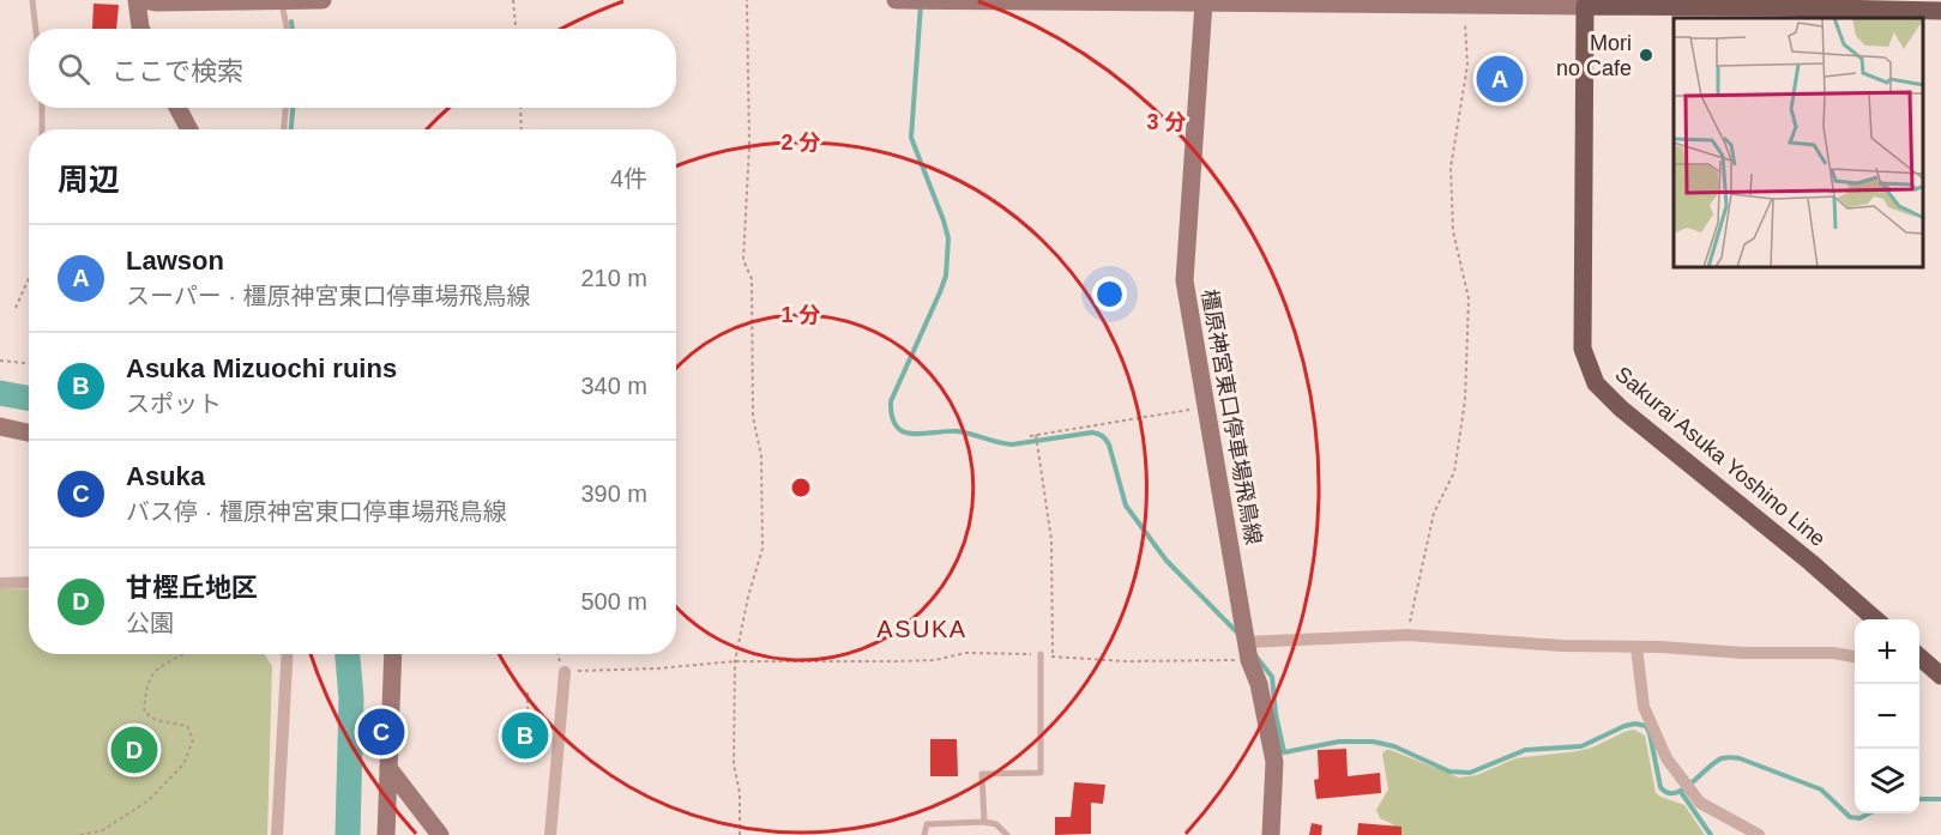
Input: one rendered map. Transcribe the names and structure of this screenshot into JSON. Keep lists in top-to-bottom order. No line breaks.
{"streets":{"main road":["橿原神宮東口停車場飛鳥線","Sakurai Asuka Yoshino Line"]},"districts":["ASUKA"],"places":["Mori no Cafe"],"page":{"search":"ここで検索","pins":["A","C","B","D"],"heading":["周辺","4件"],"list":[{"mark":"A","name":"Lawson","note":"スーパー · 橿原神宮東口停車場飛鳥線","value":"210 m"},{"mark":"B","name":"Asuka Mizuochi ruins","note":"スポット","value":"340 m"},{"mark":"C","name":"Asuka","note":"バス停 · 橿原神宮東口停車場飛鳥線","value":"390 m"},{"mark":"D","name":"甘樫丘地区","note":"公園","value":"500 m"}],"map_buttons":["+","−"]},"rings":["3 分","2 分","1 分"]}
